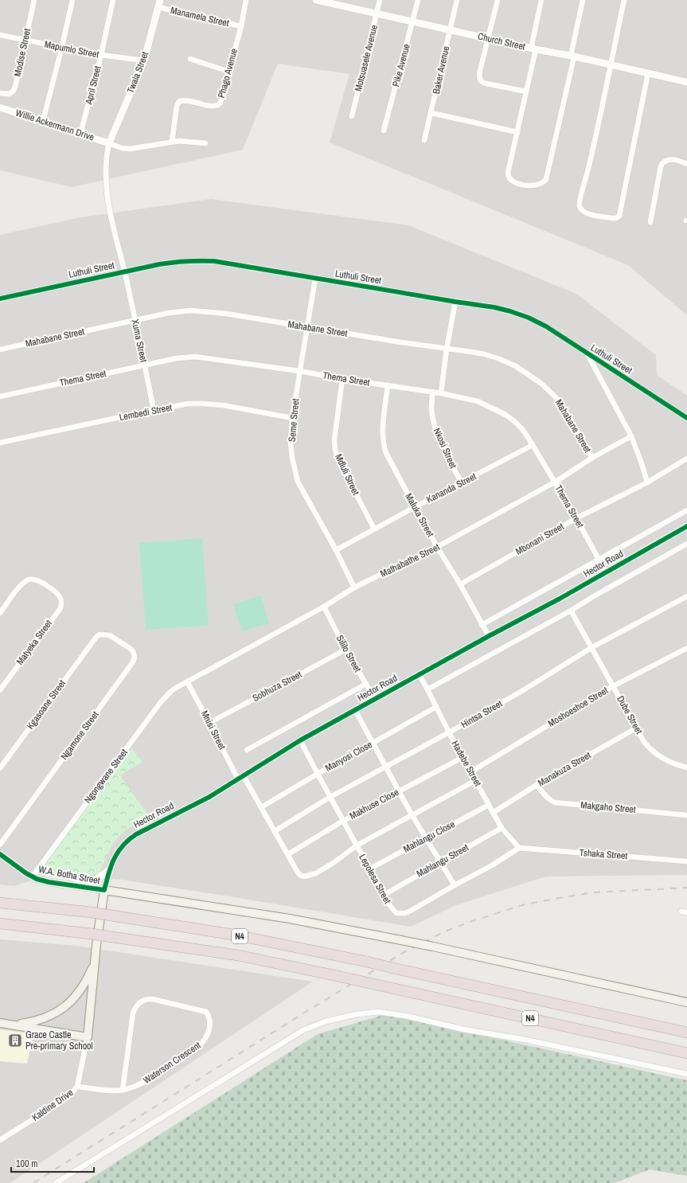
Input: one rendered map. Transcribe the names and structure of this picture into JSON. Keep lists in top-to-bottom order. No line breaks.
{"streets":{"highway":["N4"],"street":["Manamela Street","Church Street","Mapumlo Street","Modise Street","Motsuasele Avenue","Pike Avenue","Baker Avenue","Twala Street","Phago Avenue","April Street","Willie Ackermann Drive","Luthuli Street","Mahabane Street","Xuma Street","Thema Street","Lembedi Street","Seme Street","Nkosi Street","Mdluli Street","Kananda Street","Maluka Street","Mbonani Street","Mathabathe Street","Hector Road","Matyeka Street","Sililo Street","Sobhuza Street","Kgasoane Street","Moshoeshoe Street","Hintsa Street","Dube Street","Mnisi Street","Ngamone Street","Manyosi Close","Hadebe Street","Manakuza Street","Ngongwane Street","Makhuse Close","Makgaho Street","Mahlangu Close","Tshaka Street","Mahlangu Street","W.A. Botha Street","Lepolesa Street","Waterson Crescent","Kaldine Drive"]},"crossings":[["Manamela Street","Twala Street"],["Manamela Street","Phago Avenue"],["Church Street","Motsuasele Avenue"],["Church Street","Pike Avenue"],["Church Street","Baker Avenue"],["Mapumlo Street","Modise Street"],["Mapumlo Street","Twala Street"],["Mapumlo Street","April Street"],["Twala Street","Willie Ackermann Drive"],["April Street","Willie Ackermann Drive"],["Luthuli Street","Xuma Street"],["Luthuli Street","Seme Street"],["Mahabane Street","Xuma Street"],["Mahabane Street","Seme Street"],["Mahabane Street","Mathabathe Street"],["Xuma Street","Thema Street"],["Xuma Street","Lembedi Street"],["Thema Street","Seme Street"],["Thema Street","Nkosi Street"],["Thema Street","Mdluli Street"],["Thema Street","Kananda Street"],["Thema Street","Maluka Street"],["Thema Street","Mbonani Street"],["Thema Street","Mathabathe Street"],["Thema Street","Hector Road"],["Lembedi Street","Seme Street"],["Seme Street","Kananda Street"],["Seme Street","Mathabathe Street"],["Nkosi Street","Kananda Street"],["Mdluli Street","Kananda Street"],["Kananda Street","Maluka Street"],["Maluka Street","Mbonani Street"],["Maluka Street","Mathabathe Street"],["Maluka Street","Hector Road"],["Mathabathe Street","Sililo Street"],["Mathabathe Street","Mnisi Street"],["Mathabathe Street","Ngongwane Street"],["Hector Road","Sililo Street"],["Hector Road","Mnisi Street"],["Hector Road","Hadebe Street"],["Hector Road","W.A. Botha Street"],["Hector Road","Lepolesa Street"],["Sililo Street","Sobhuza Street"],["Sobhuza Street","Mnisi Street"],["Kgasoane Street","Ngamone Street"],["Moshoeshoe Street","Dube Street"],["Moshoeshoe Street","Hadebe Street"],["Hintsa Street","Dube Street"],["Hintsa Street","Hadebe Street"],["Hintsa Street","Lepolesa Street"],["Dube Street","Manakuza Street"],["Mnisi Street","Ngongwane Street"],["Mnisi Street","Lepolesa Street"],["Manyosi Close","Hadebe Street"],["Manyosi Close","Lepolesa Street"],["Hadebe Street","Manakuza Street"],["Hadebe Street","Makhuse Close"],["Hadebe Street","Mahlangu Close"],["Hadebe Street","Tshaka Street"],["Hadebe Street","Mahlangu Street"],["Hadebe Street","Lepolesa Street"],["Manakuza Street","Makgaho Street"],["Ngongwane Street","W.A. Botha Street"],["Makhuse Close","Lepolesa Street"],["Mahlangu Close","Lepolesa Street"],["Tshaka Street","Lepolesa Street"],["Mahlangu Street","Lepolesa Street"],["Waterson Crescent","Kaldine Drive"]],"places":{"building":["Grace Castle Pre-primary School"]},"scale_bar":"100 m"}
